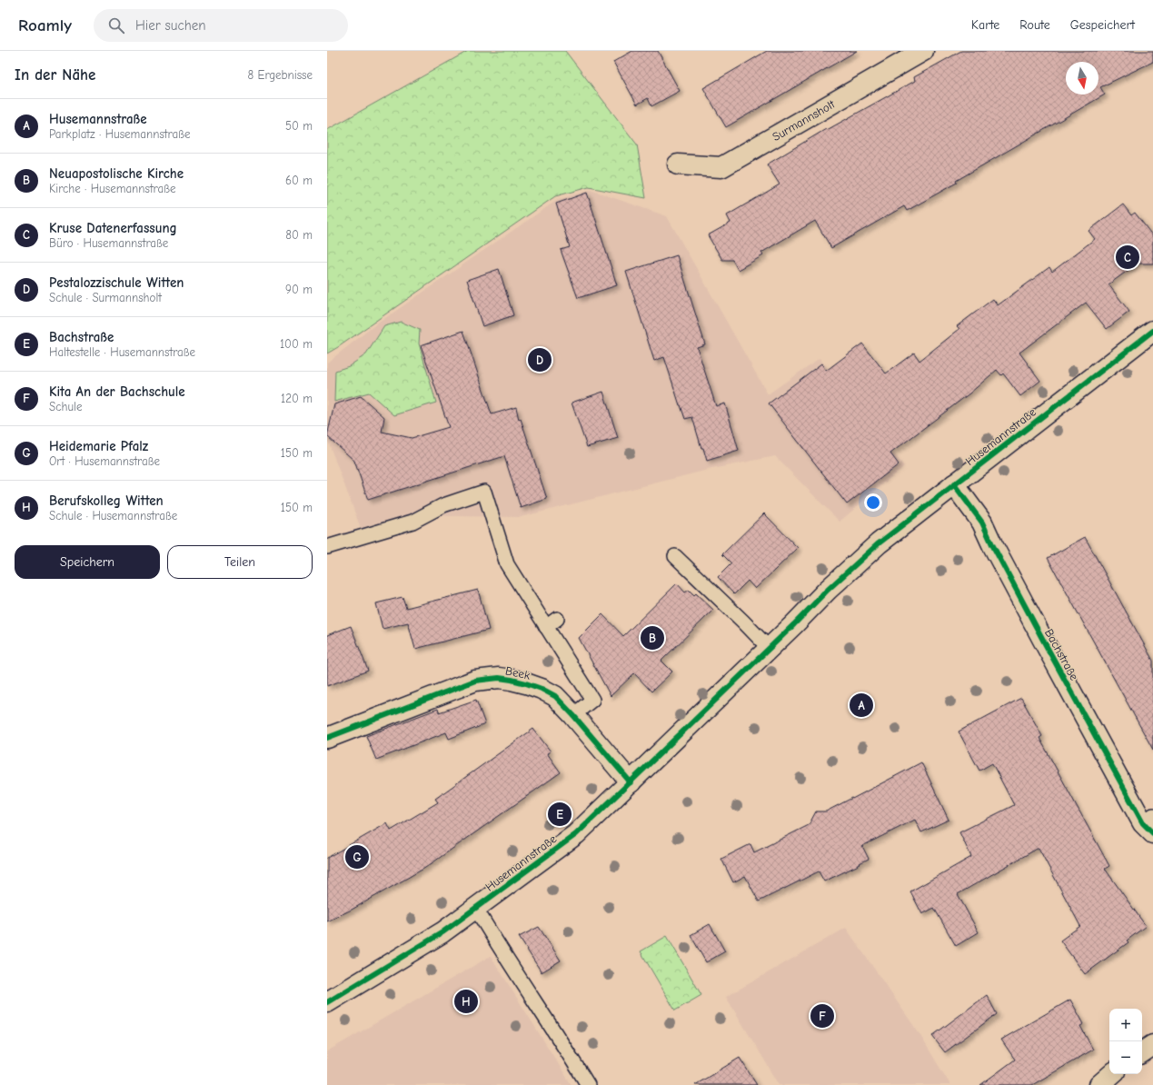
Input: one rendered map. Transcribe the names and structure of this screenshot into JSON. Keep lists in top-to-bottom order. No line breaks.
{"streets":{"street":["Surmannsholt","Husemannstraße","Bachstraße","Beek"]},"crossings":[["Husemannstraße","Bachstraße"],["Husemannstraße","Beek"]],"north":"bottom","page":{"header":"Roamly","search":"Hier suchen","nav":["Karte","Route","Gespeichert"],"heading":["In der Nähe","8 Ergebnisse"],"list":[{"mark":"A","name":"Husemannstraße","note":"Parkplatz · Husemannstraße","value":"50 m"},{"mark":"B","name":"Neuapostolische Kirche","note":"Kirche · Husemannstraße","value":"60 m"},{"mark":"C","name":"Kruse Datenerfassung","note":"Büro · Husemannstraße","value":"80 m"},{"mark":"D","name":"Pestalozzischule Witten","note":"Schule · Surmannsholt","value":"90 m"},{"mark":"E","name":"Bachstraße","note":"Haltestelle · Husemannstraße","value":"100 m"},{"mark":"F","name":"Kita An der Bachschule","note":"Schule","value":"120 m"},{"mark":"G","name":"Heidemarie Pfalz","note":"Ort · Husemannstraße","value":"150 m"},{"mark":"H","name":"Berufskolleg Witten","note":"Schule · Husemannstraße","value":"150 m"}],"pins":["C","D","B","A","E","G","H","F"],"buttons":["Speichern","Teilen"],"map_buttons":["+","−"]}}
